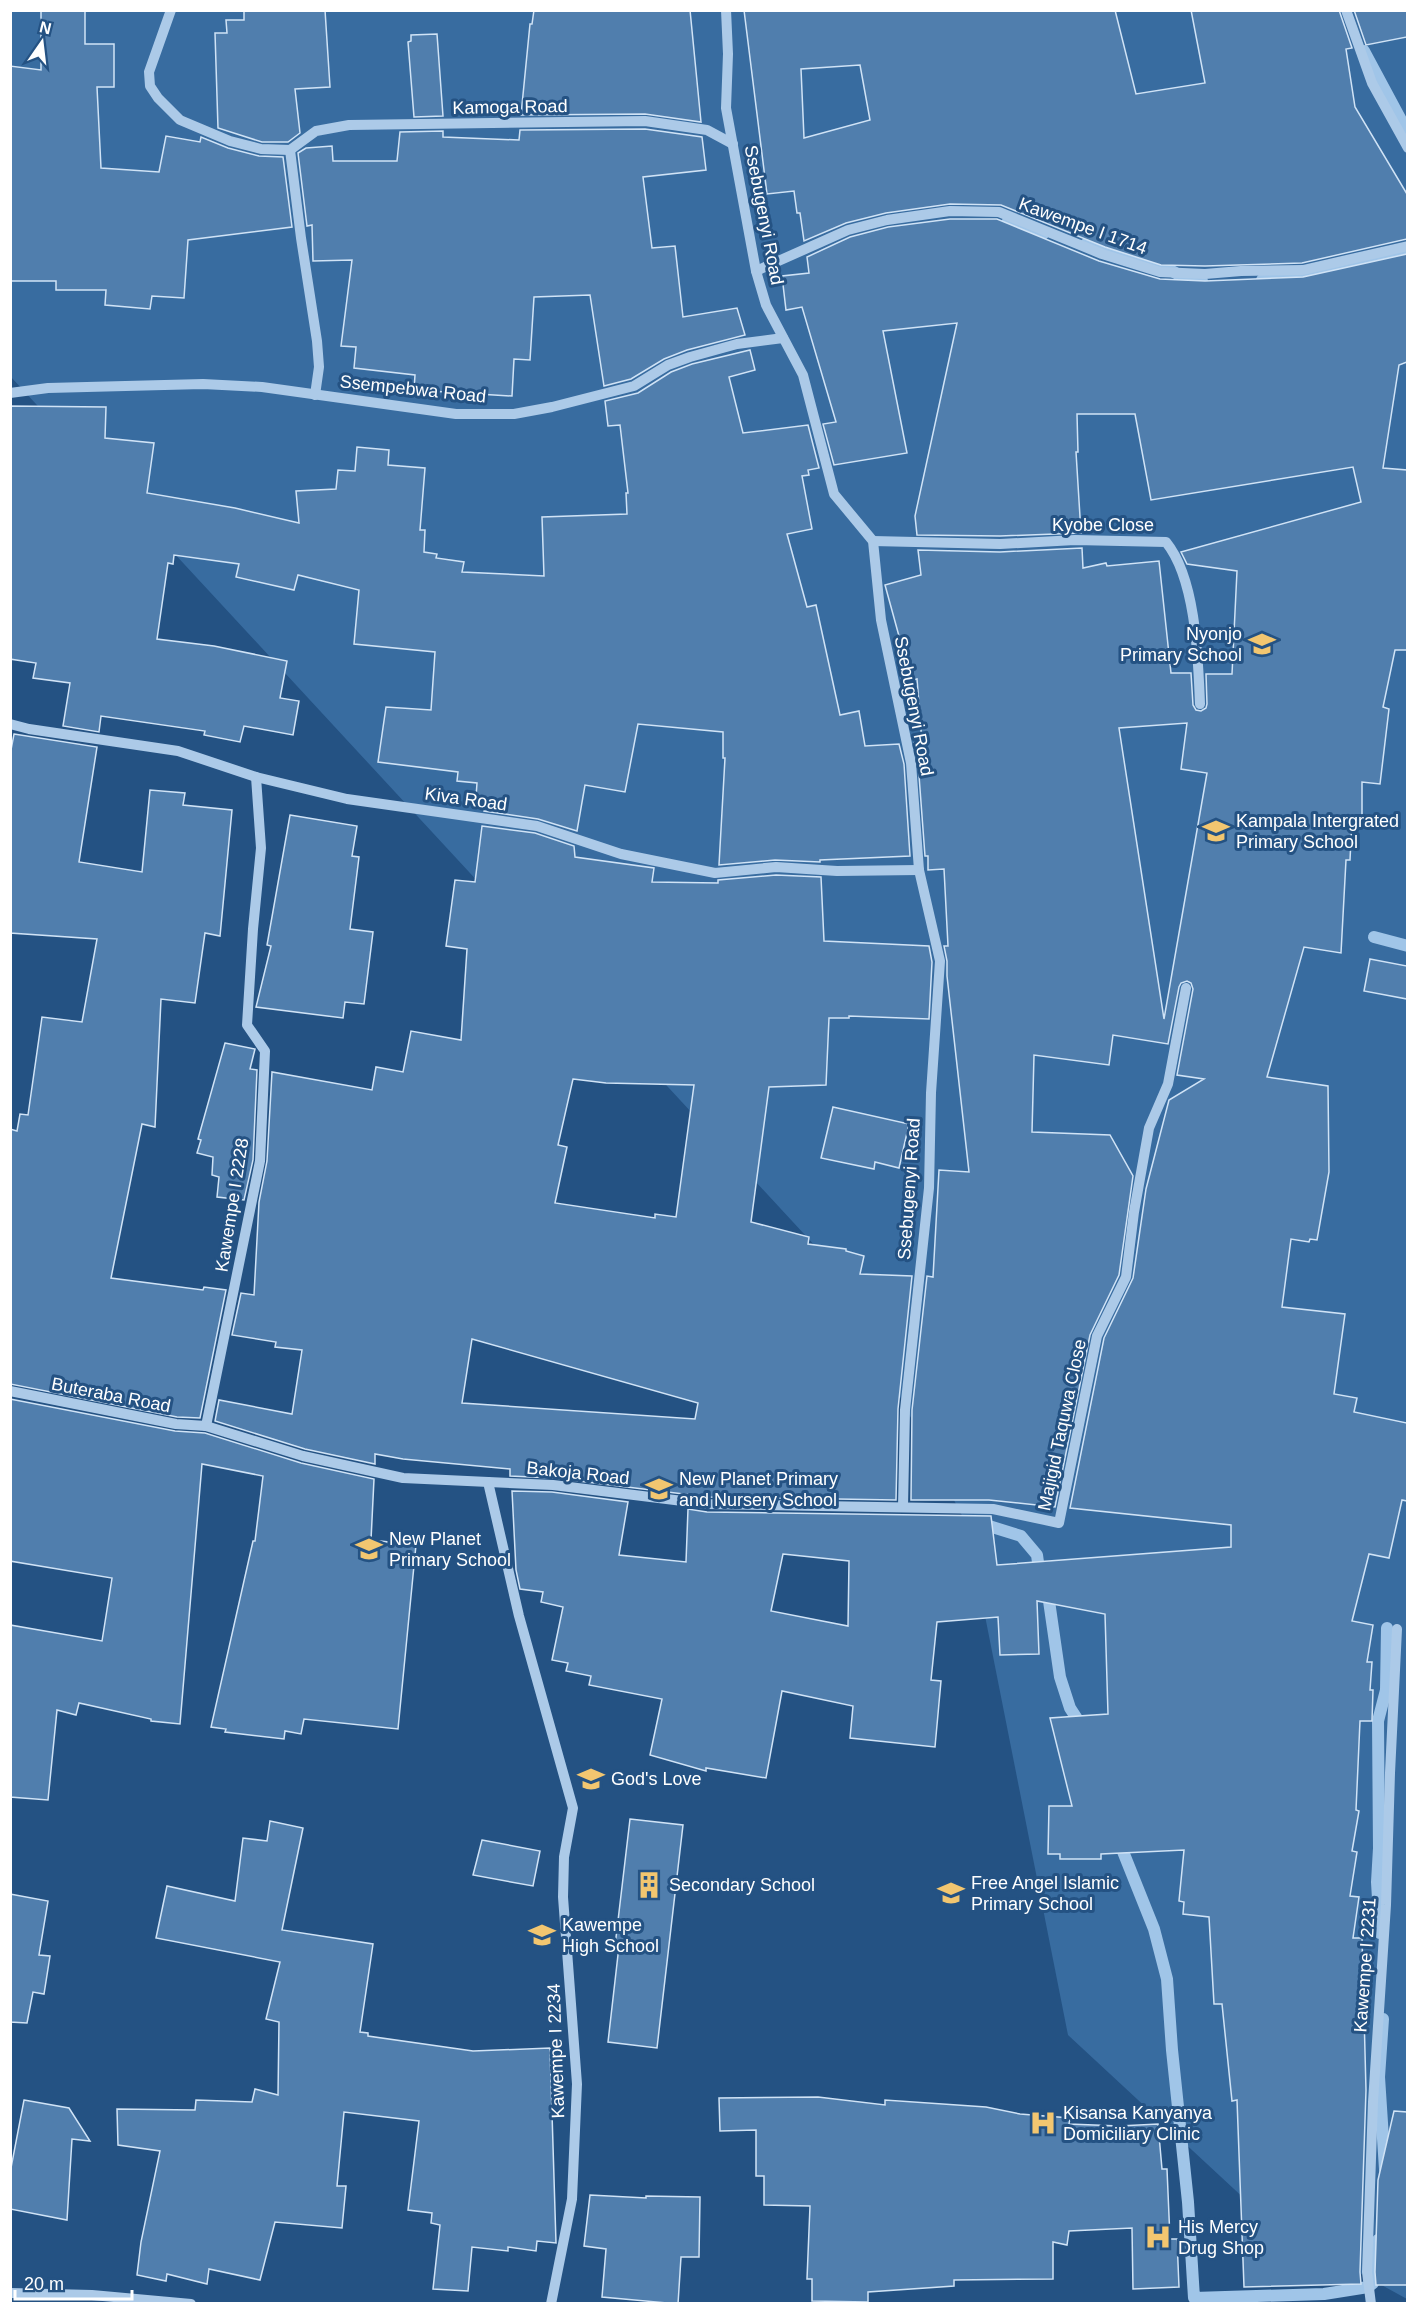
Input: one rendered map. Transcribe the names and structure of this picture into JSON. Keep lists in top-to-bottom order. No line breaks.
{"streets":{"street":["Kamoga Road","Ssebugenyi Road","Kawempe I 1714","Ssempebwa Road","Kyobe Close","Kiva Road","Kawempe I 2228","Buteraba Road","Majigid Taquwa Close","Bakoja Road","Kawempe I 2231","Kawempe I 2234"]},"crossings":[["Kamoga Road","Ssebugenyi Road"],["Kamoga Road","Ssempebwa Road"],["Ssebugenyi Road","Kawempe I 1714"],["Ssebugenyi Road","Ssempebwa Road"],["Ssebugenyi Road","Kyobe Close"],["Ssebugenyi Road","Kiva Road"],["Ssebugenyi Road","Bakoja Road"],["Kiva Road","Kawempe I 2228"],["Kawempe I 2228","Buteraba Road"],["Kawempe I 2228","Bakoja Road"],["Buteraba Road","Bakoja Road"],["Majigid Taquwa Close","Bakoja Road"],["Bakoja Road","Kawempe I 2234"]],"places":{"school or university":["Nyonjo Primary School","Kampala Intergrated Primary School","New Planet Primary and Nursery School","New Planet Primary School","God's Love","Free Angel Islamic Primary School","Kawempe High School"],"building":["Secondary School"],"hospital":["Kisansa Kanyanya Domiciliary Clinic","His Mercy Drug Shop"]},"scale_bar":"20 m","north":"top"}
